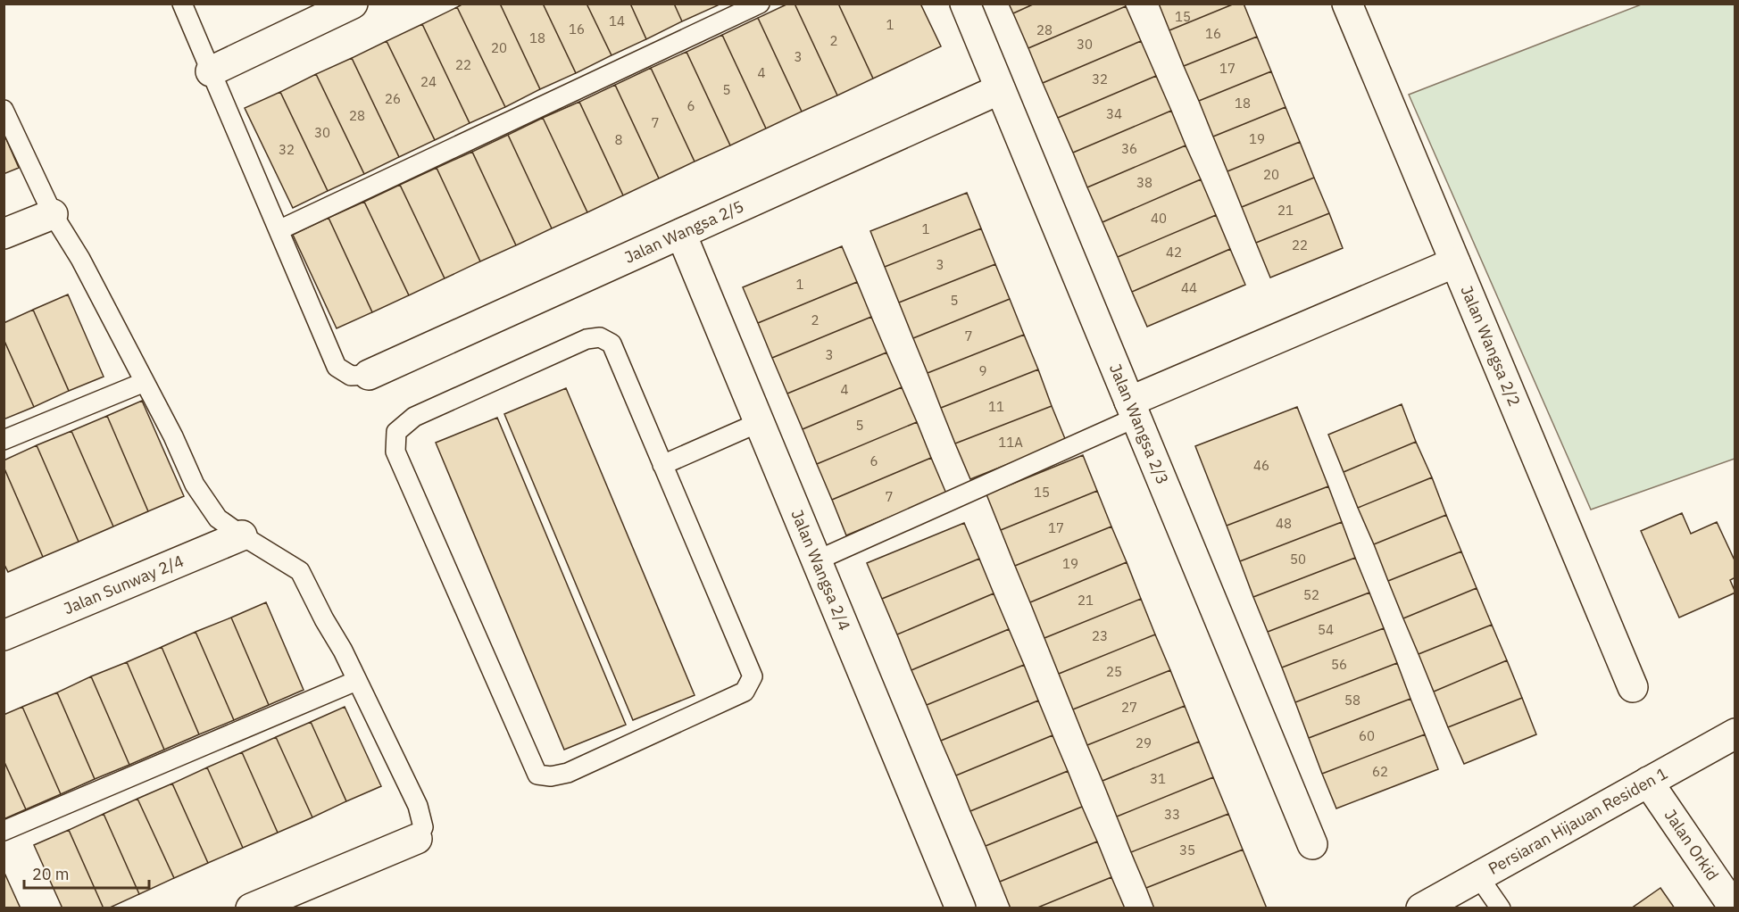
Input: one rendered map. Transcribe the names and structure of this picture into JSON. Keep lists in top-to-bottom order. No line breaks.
{"streets":{"street":["Jalan Wangsa 2/5","Jalan Wangsa 2/2","Jalan Wangsa 2/3","Jalan Wangsa 2/4","Jalan Sunway 2/4","Persiaran Hijauan Residen 1","Jalan Orkid"]},"crossings":[["Jalan Wangsa 2/5","Jalan Wangsa 2/3"],["Jalan Wangsa 2/5","Jalan Wangsa 2/4"],["Persiaran Hijauan Residen 1","Jalan Orkid"]],"house_numbers":["15","14","1","16","28","16","18","2","30","20","3","22","17","4","32","24","5","26","18","6","34","28","7","30","19","8","36","32","20","38","21","40","1","22","42","3","1","44","5","2","7","3","9","4","11","5","11A","6","46","15","7","48","17","50","19","52","21","54","23","56","25","58","27","60","29","62","31","33","35"],"scale_bar":"20 m"}
